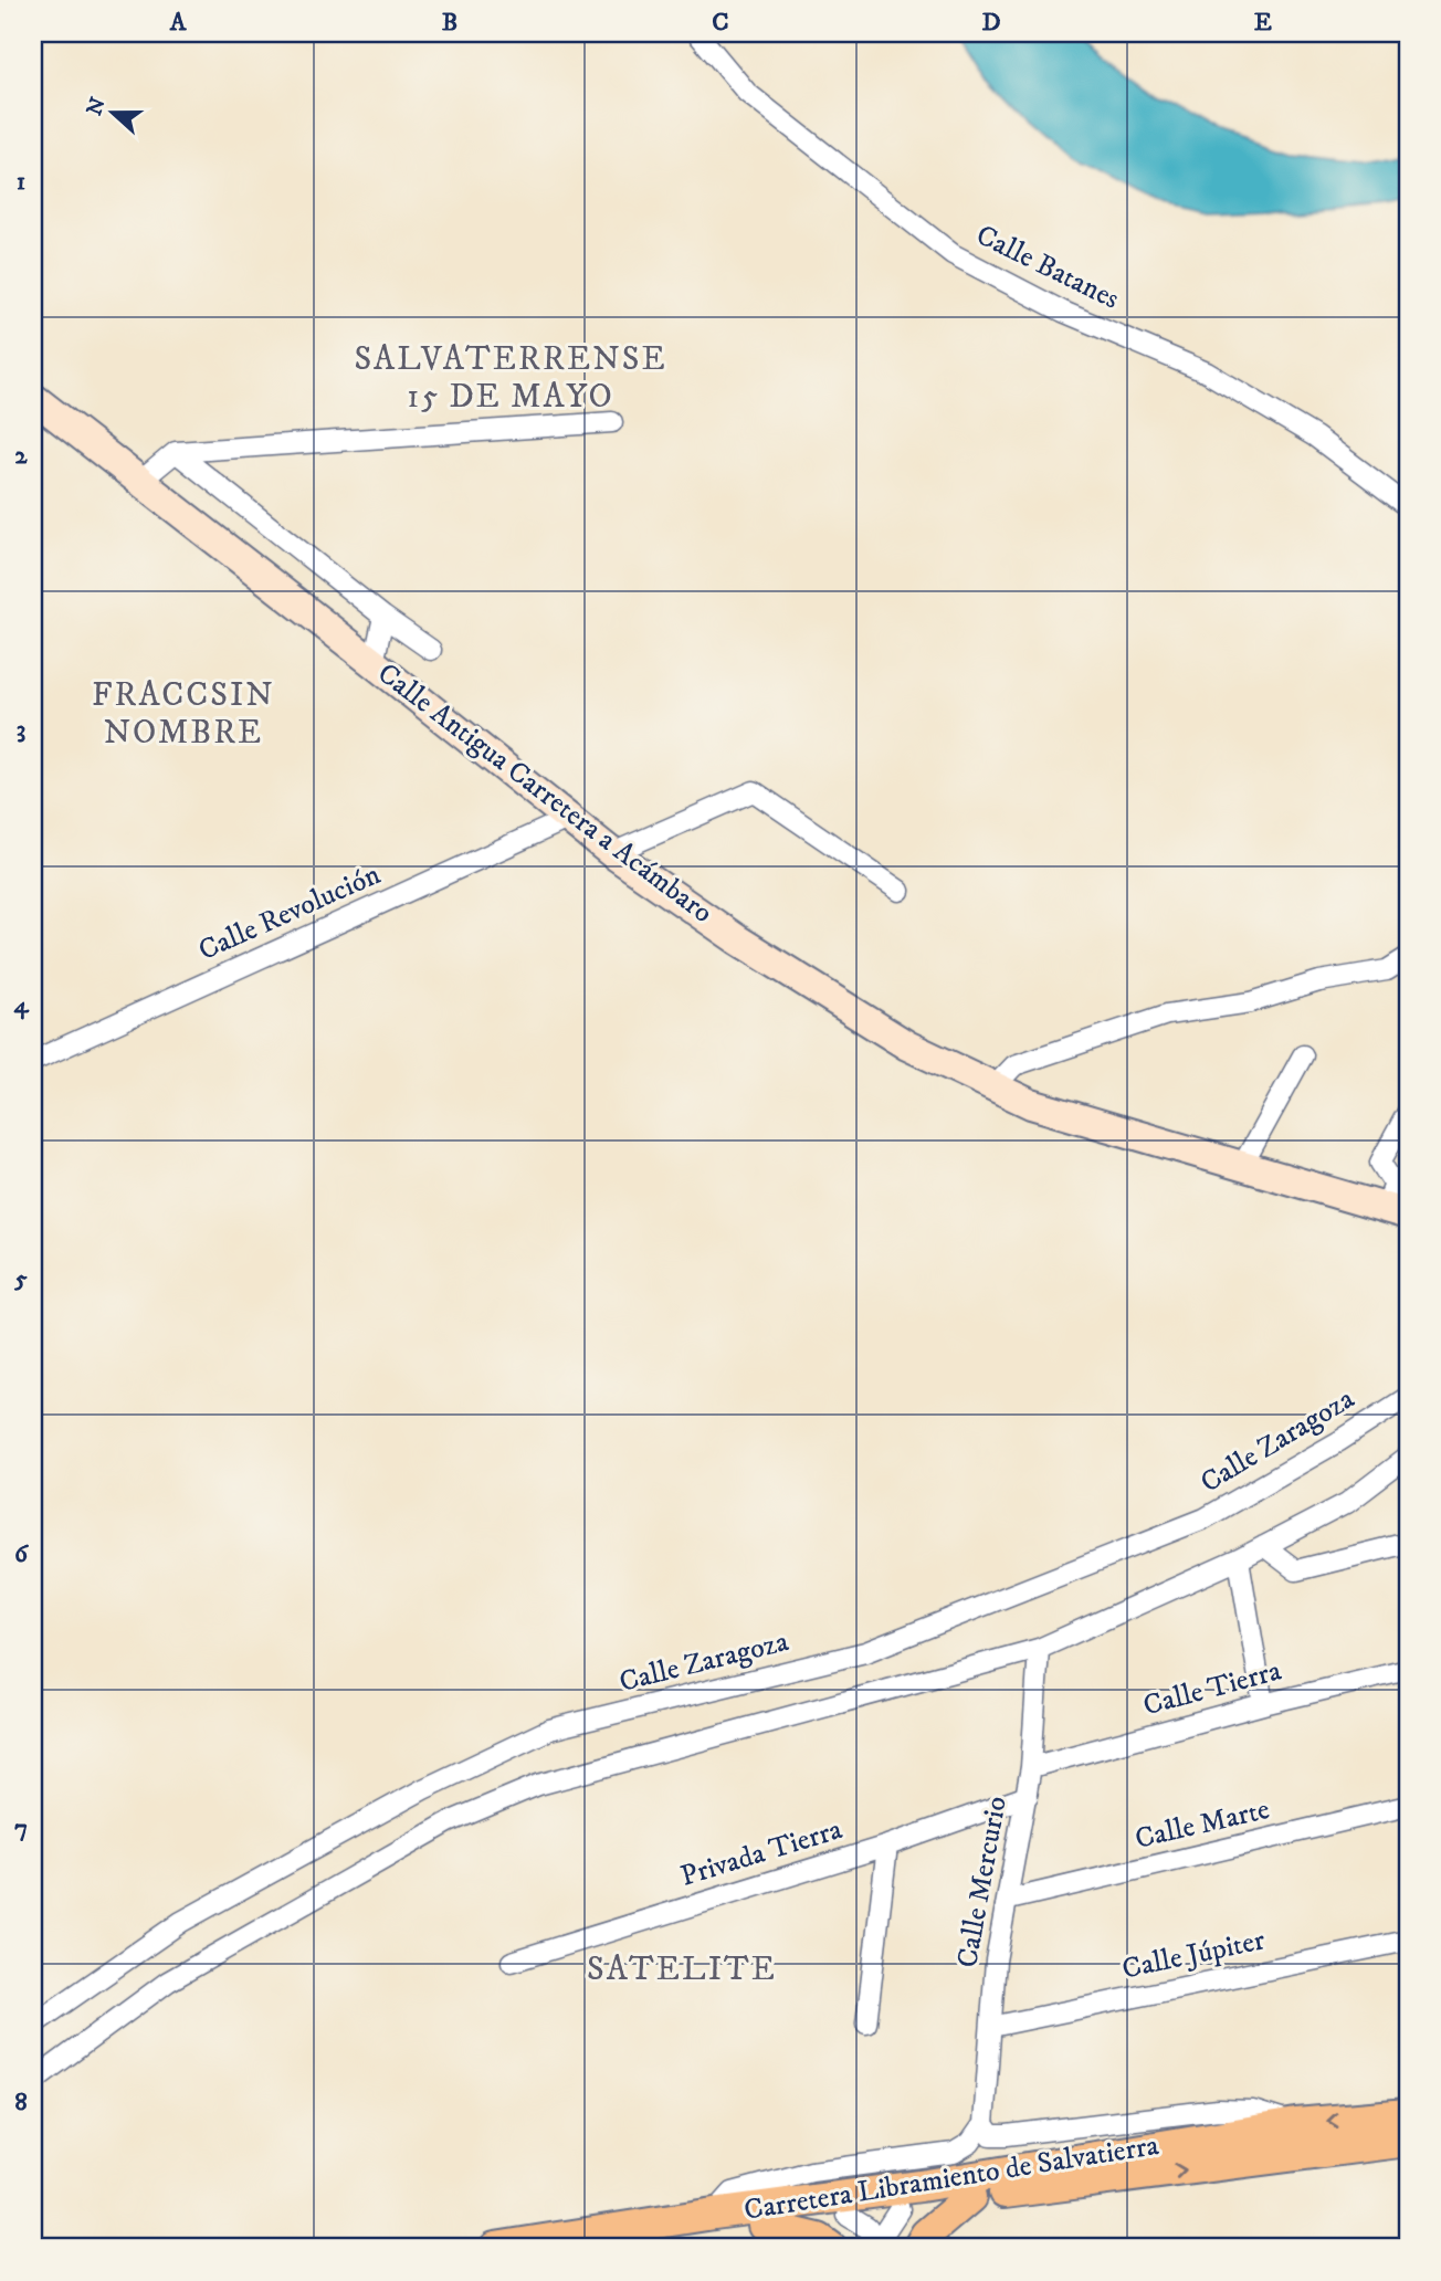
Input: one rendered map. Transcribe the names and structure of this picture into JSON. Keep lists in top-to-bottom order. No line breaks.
{"streets":{"main road":["Calle Antigua Carretera a Acámbaro","Carretera Libramiento de Salvatierra"],"street":["Calle Batanes","Calle Revolución","Calle Zaragoza","Calle Tierra","Calle Marte","Privada Tierra","Calle Mercurio","Calle Júpiter"]},"crossings":[["Calle Antigua Carretera a Acámbaro","Calle Revolución"],["Calle Tierra","Calle Mercurio"],["Calle Marte","Calle Mercurio"],["Privada Tierra","Calle Mercurio"],["Calle Mercurio","Calle Júpiter"]],"districts":["SALVATERRENSE 15 DE MAYO","FRACCSIN NOMBRE","SATELITE"],"north":"left","grid":{"columns":["A","B","C","D","E"],"rows":["1","2","3","4","5","6","7","8"]}}
